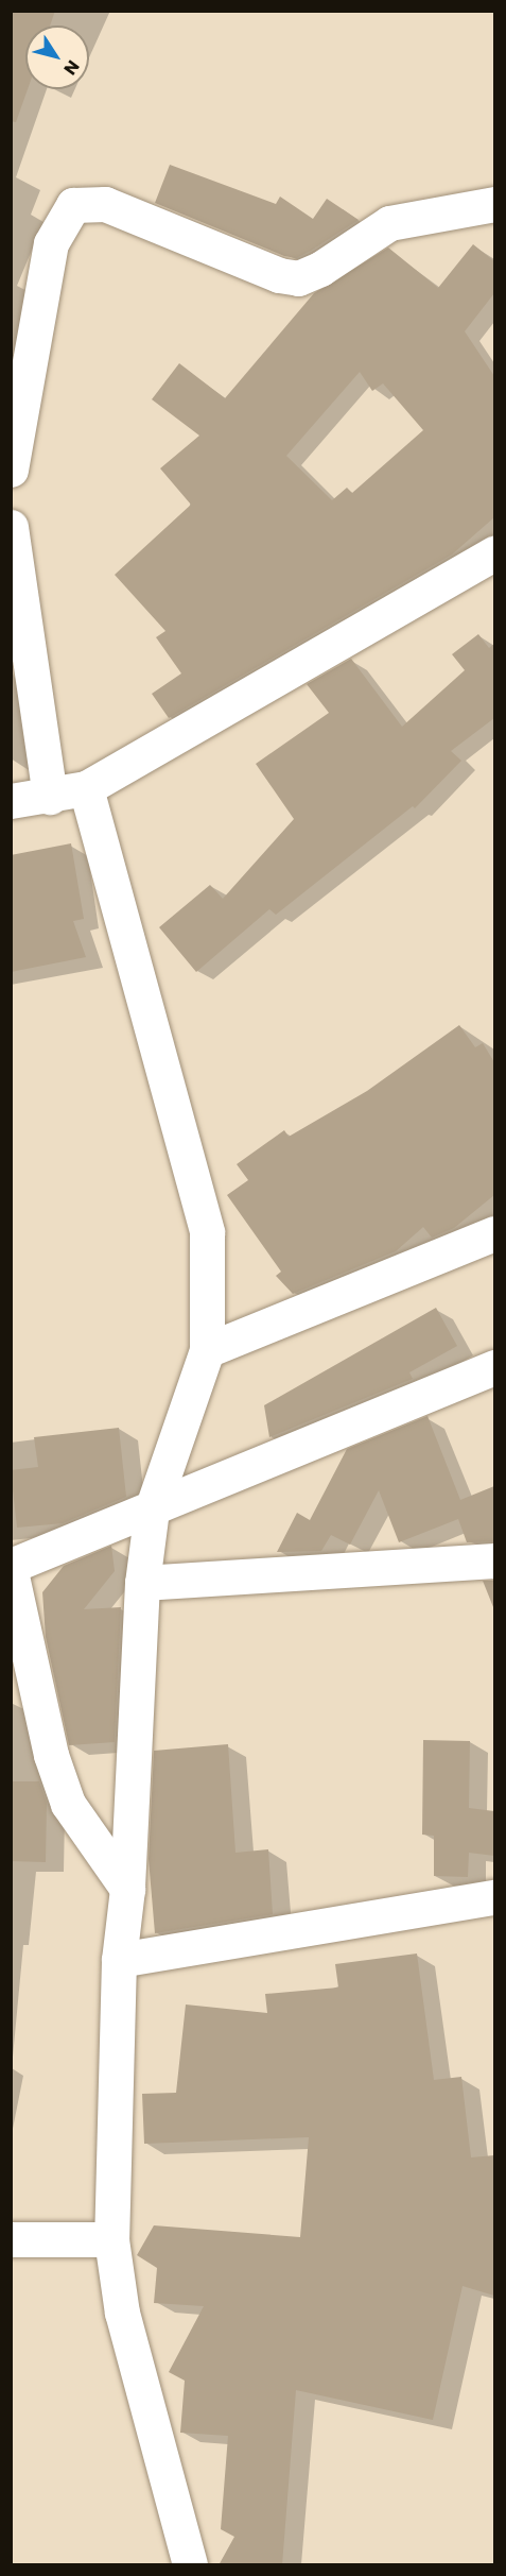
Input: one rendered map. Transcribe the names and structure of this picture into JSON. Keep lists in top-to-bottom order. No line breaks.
{"north":"bottom right"}
